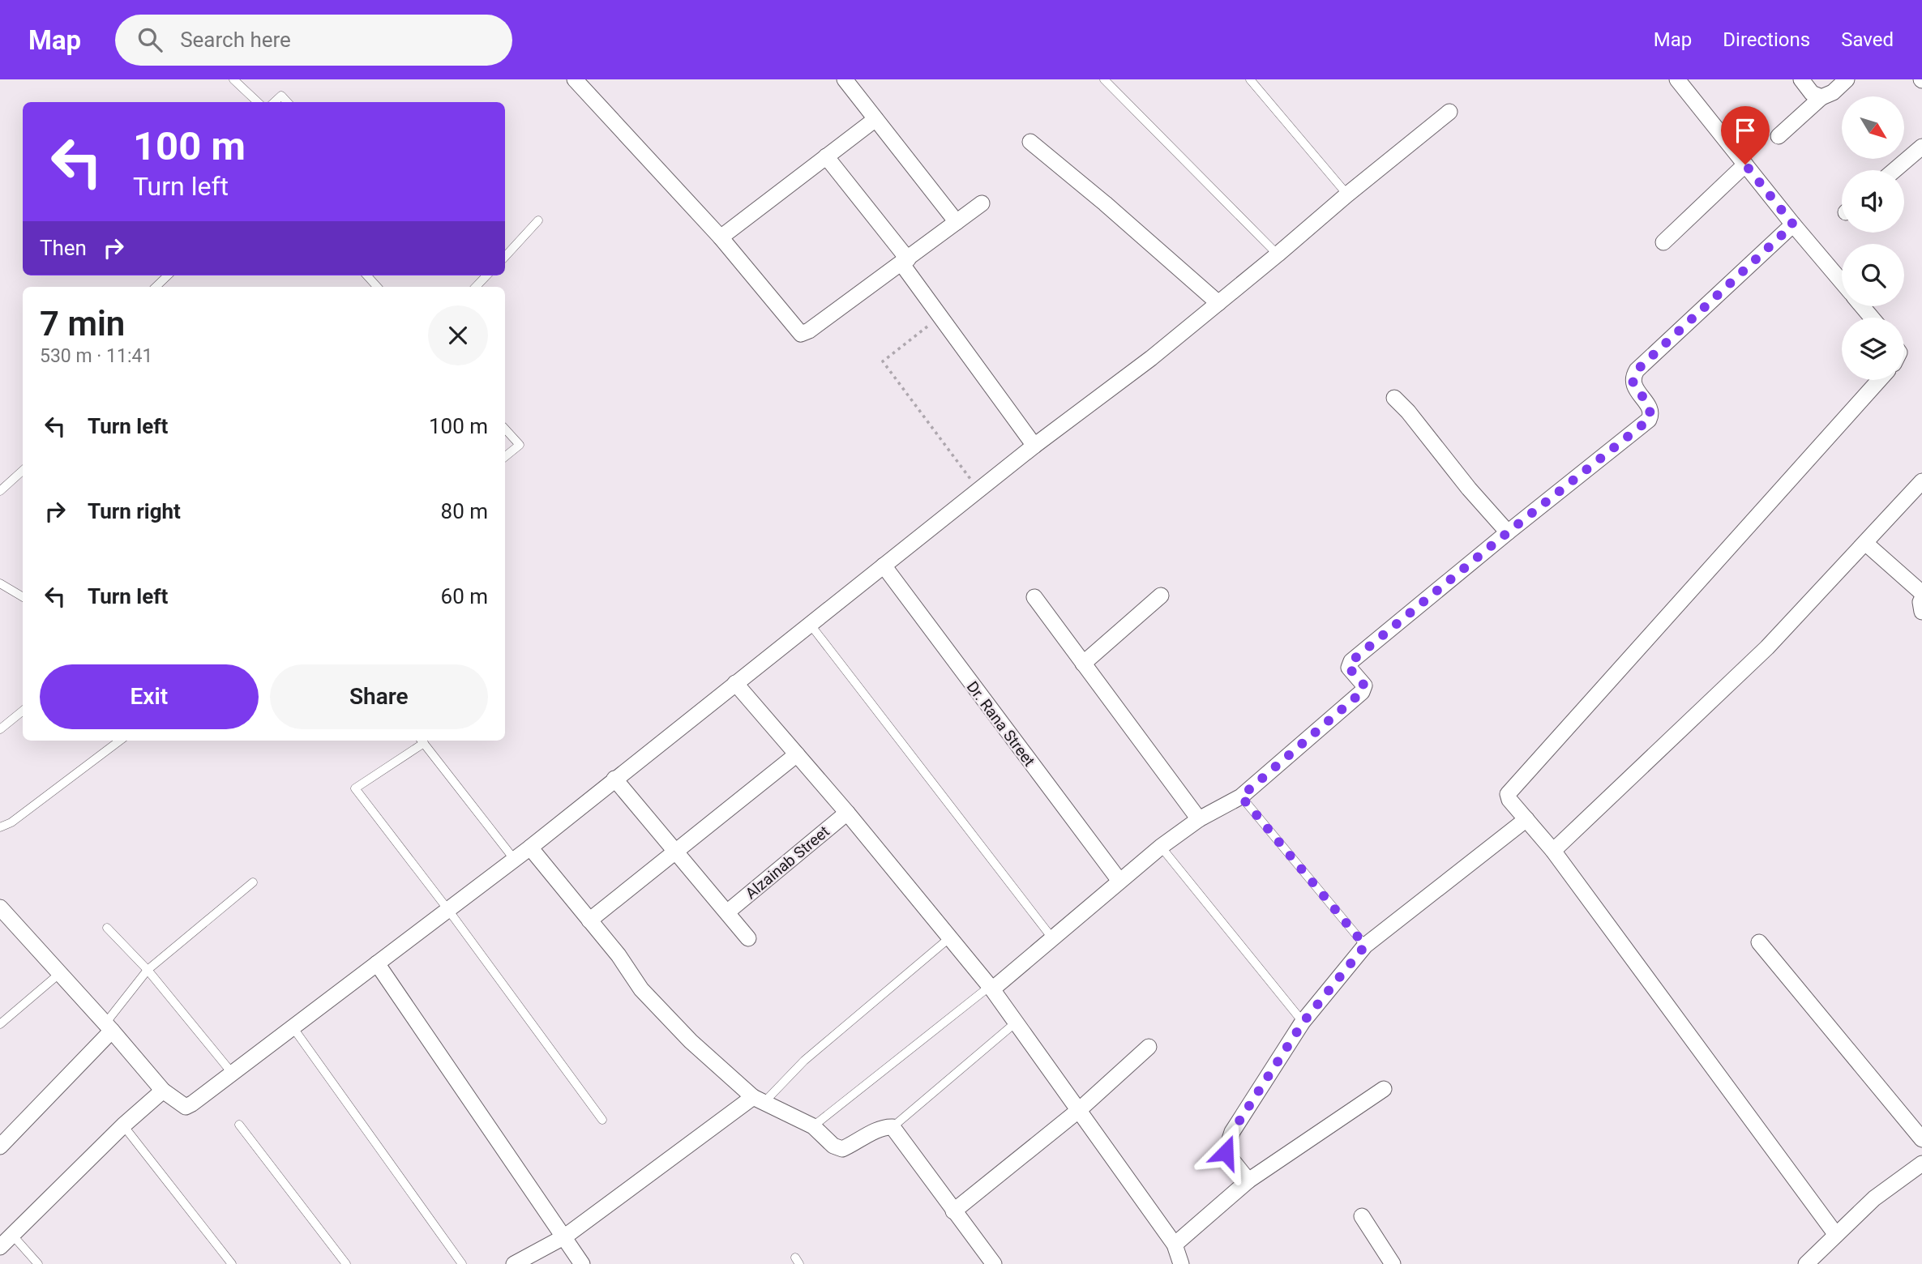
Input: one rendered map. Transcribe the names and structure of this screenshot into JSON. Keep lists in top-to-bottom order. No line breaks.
{"streets":{"street":["Dr. Rana Street","Alzainab Street"]},"north":"bottom right","page":{"header":"Map","search":"Search here","nav":["Map","Directions","Saved"],"turn":["100 m","Turn left"],"then":"Then","heading":["7 min","530 m · 11:41"],"list":[{"name":"Turn left","value":"100 m"},{"name":"Turn right","value":"80 m"},{"name":"Turn left","value":"60 m"}],"buttons":["Exit","Share"]}}
